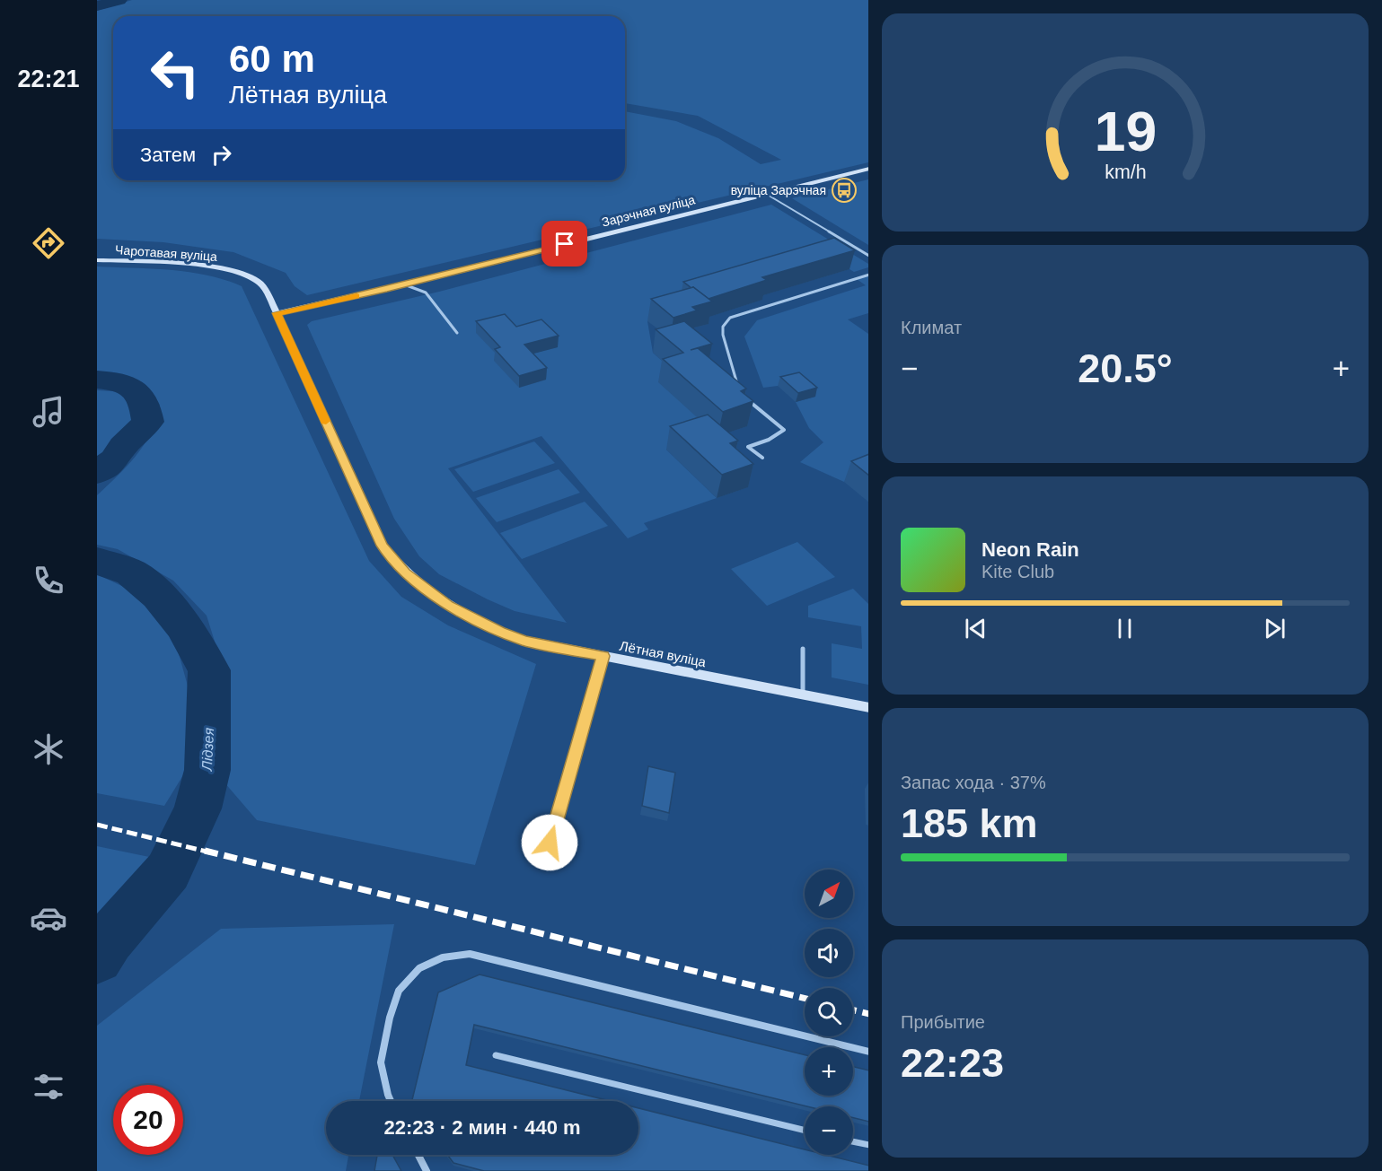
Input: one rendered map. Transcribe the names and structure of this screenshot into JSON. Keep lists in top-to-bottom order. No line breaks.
{"streets":{"street":["Зарэчная вуліца","Чаротавая вуліца","Лётная вуліца"]},"crossings":[["Зарэчная вуліца","Чаротавая вуліца"],["Зарэчная вуліца","Лётная вуліца"],["Чаротавая вуліца","Лётная вуліца"]],"water":["Лідзея"],"places":{"bus stop":["вуліца Зарэчная"]},"north":"top right","page":{"tabs":"22:21","turn":["60 m","Лётная вуліца"],"then":"Затем","tile":["Климат",["Запас хода · 37%","185 km"],["Прибытие","22:23"]],"heat":["−","20.5°","+"],"song":["Neon Rain","Kite Club"],"map_buttons":["+","−"],"limit":"20","trip":"22:23 · 2 мин · 440 m","gauge":["19","km/h"]}}
